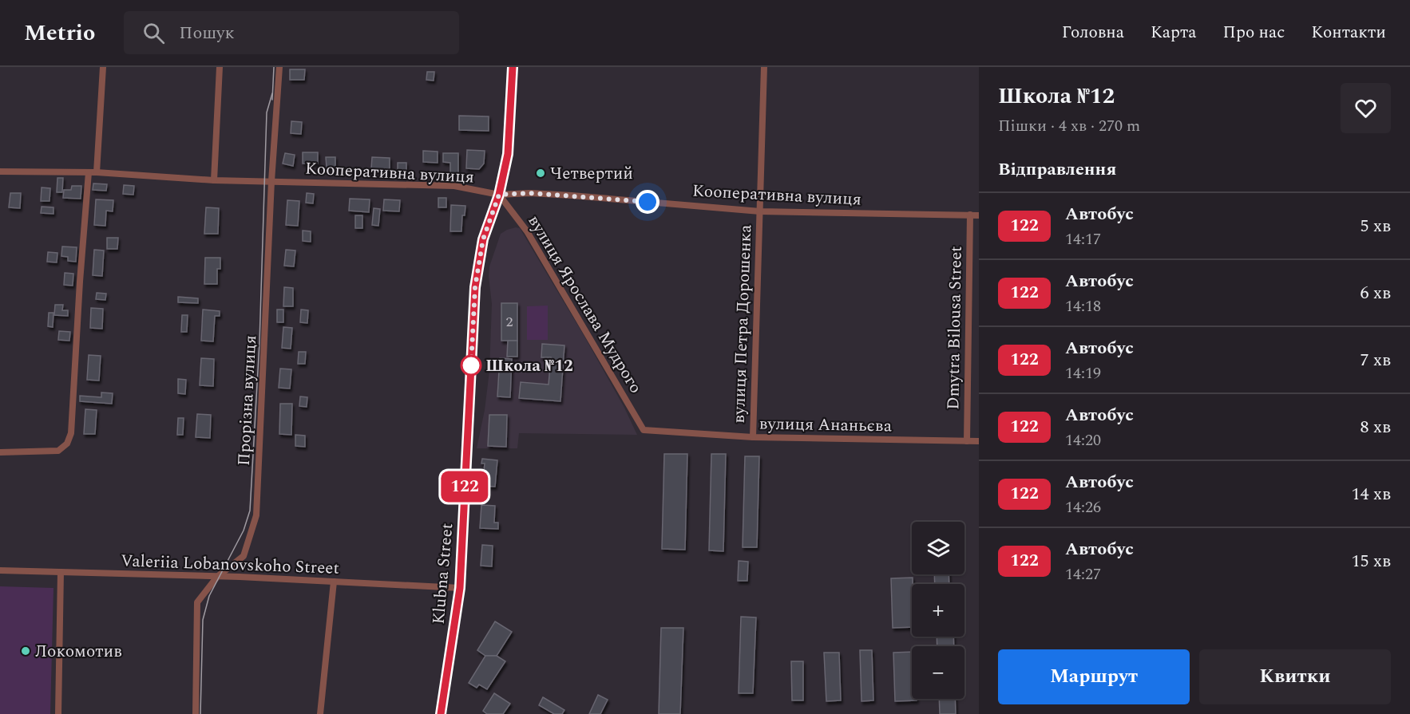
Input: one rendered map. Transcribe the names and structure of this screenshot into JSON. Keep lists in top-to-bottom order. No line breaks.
{"streets":{"main road":["Klubna Street"],"street":["Кооперативна вулиця","вулиця Ярослава Мудрого","вулиця Петра Дорошенка","Dmytra Bilousa Street","Прорізна вулиця","вулиця Ананьєва","Valeriia Lobanovskoho Street"]},"crossings":[["Кооперативна вулиця","вулиця Ярослава Мудрого"],["Кооперативна вулиця","вулиця Петра Дорошенка"],["Кооперативна вулиця","Dmytra Bilousa Street"],["Кооперативна вулиця","Прорізна вулиця"],["Кооперативна вулиця","Klubna Street"],["вулиця Ярослава Мудрого","вулиця Ананьєва"],["вулиця Ярослава Мудрого","Klubna Street"],["вулиця Петра Дорошенка","вулиця Ананьєва"],["Dmytra Bilousa Street","вулиця Ананьєва"],["Прорізна вулиця","Valeriia Lobanovskoho Street"],["Valeriia Lobanovskoho Street","Klubna Street"]],"places":["Четвертий","Школа №12","Локомотив"],"lines":["bus line 122"],"house_numbers":["2"],"page":{"header":"Metrio","search":"Пошук","nav":["Головна","Карта","Про нас","Контакти"],"on_map":"122","heading":[["Школа №12","Пішки · 4 хв · 270 m"],"Відправлення"],"list":[{"mark":"122","name":"Автобус","note":"14:17","value":"5 хв"},{"mark":"122","name":"Автобус","note":"14:18","value":"6 хв"},{"mark":"122","name":"Автобус","note":"14:19","value":"7 хв"},{"mark":"122","name":"Автобус","note":"14:20","value":"8 хв"},{"mark":"122","name":"Автобус","note":"14:26","value":"14 хв"},{"mark":"122","name":"Автобус","note":"14:27","value":"15 хв"}],"map_buttons":["+","−"],"buttons":["Маршрут","Квитки"]}}
